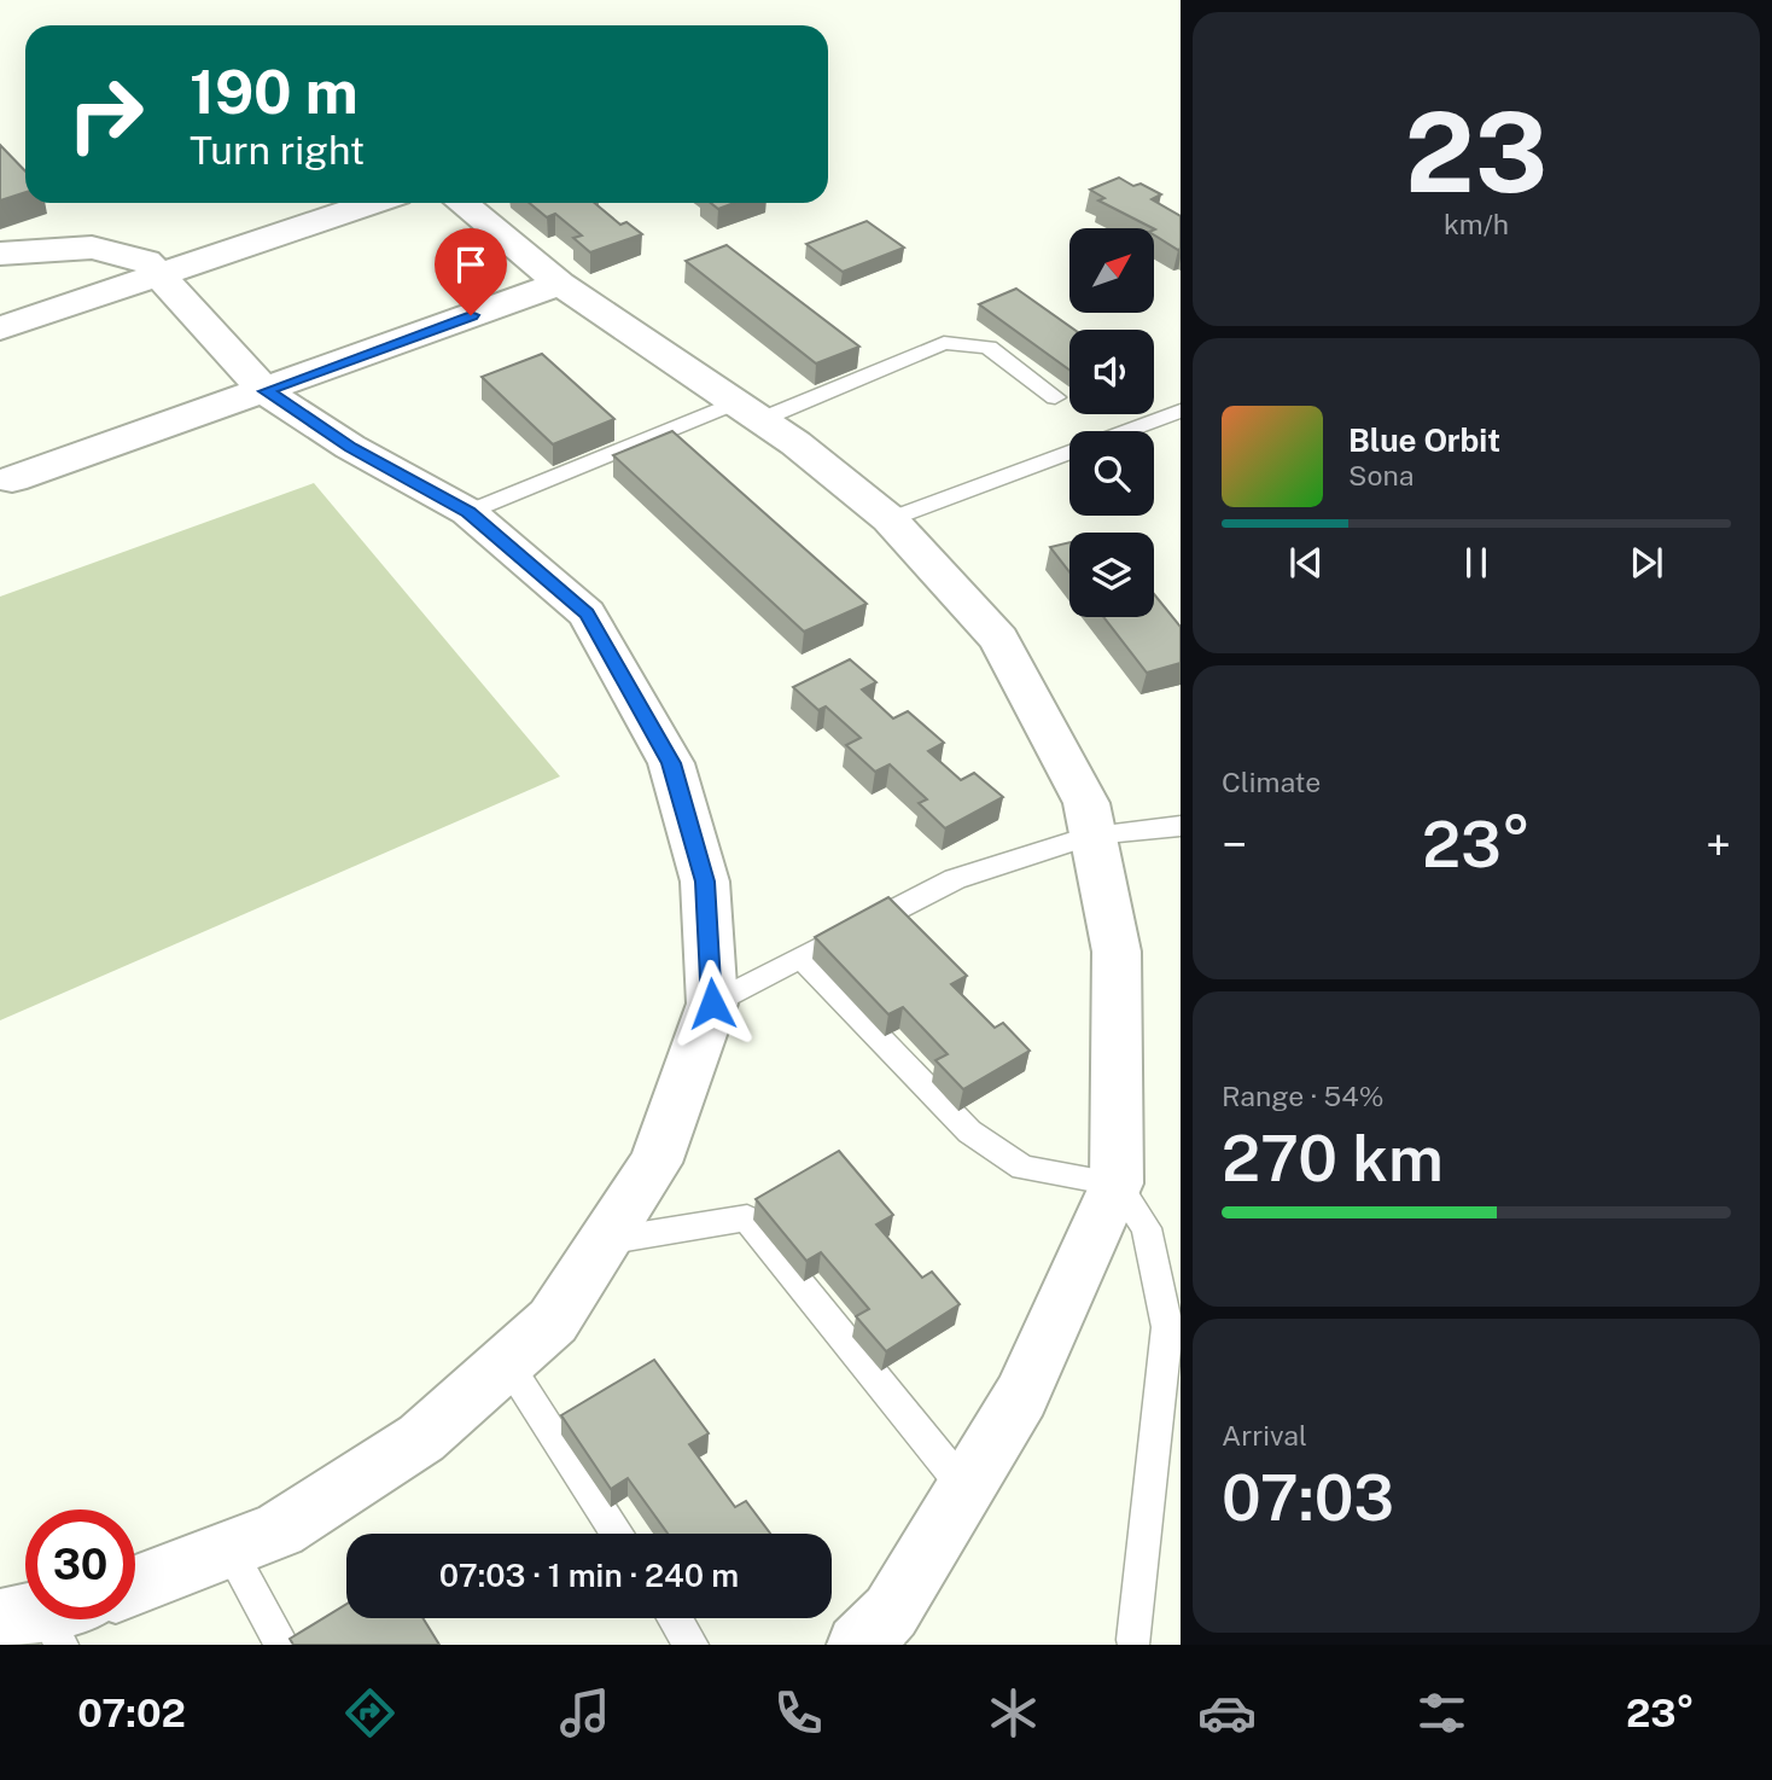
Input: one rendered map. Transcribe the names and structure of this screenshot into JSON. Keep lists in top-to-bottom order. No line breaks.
{"north":"top right","page":{"tile":[["23","km/h"],"Climate",["Range · 54%","270 km"],["Arrival","07:03"]],"turn":["190 m","Turn right"],"song":["Blue Orbit","Sona"],"heat":["−","23°","+"],"limit":"30","trip":"07:03 · 1 min · 240 m","tabs":["07:02","23°"]}}
